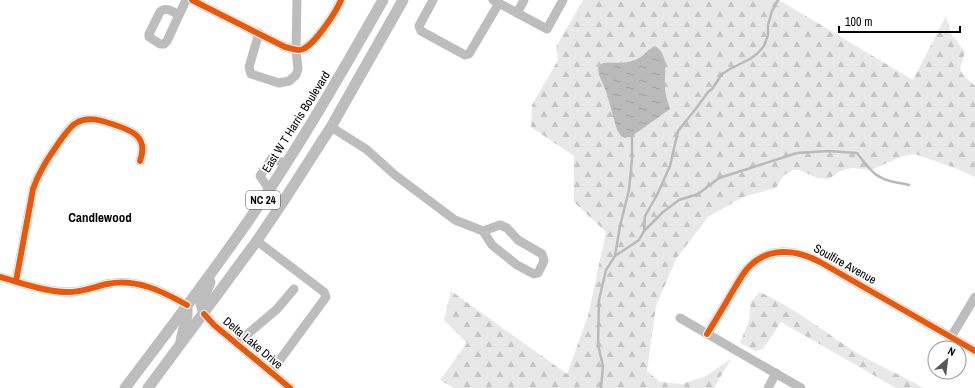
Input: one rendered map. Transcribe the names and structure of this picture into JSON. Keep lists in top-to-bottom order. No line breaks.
{"streets":{"main road":["East W T Harris Boulevard","NC 24"],"street":["Soulfire Avenue","Delta Lake Drive"]},"crossings":[["NC 24","Delta Lake Drive"]],"districts":["Candlewood"],"scale_bar":"100 m","north":"top right"}
